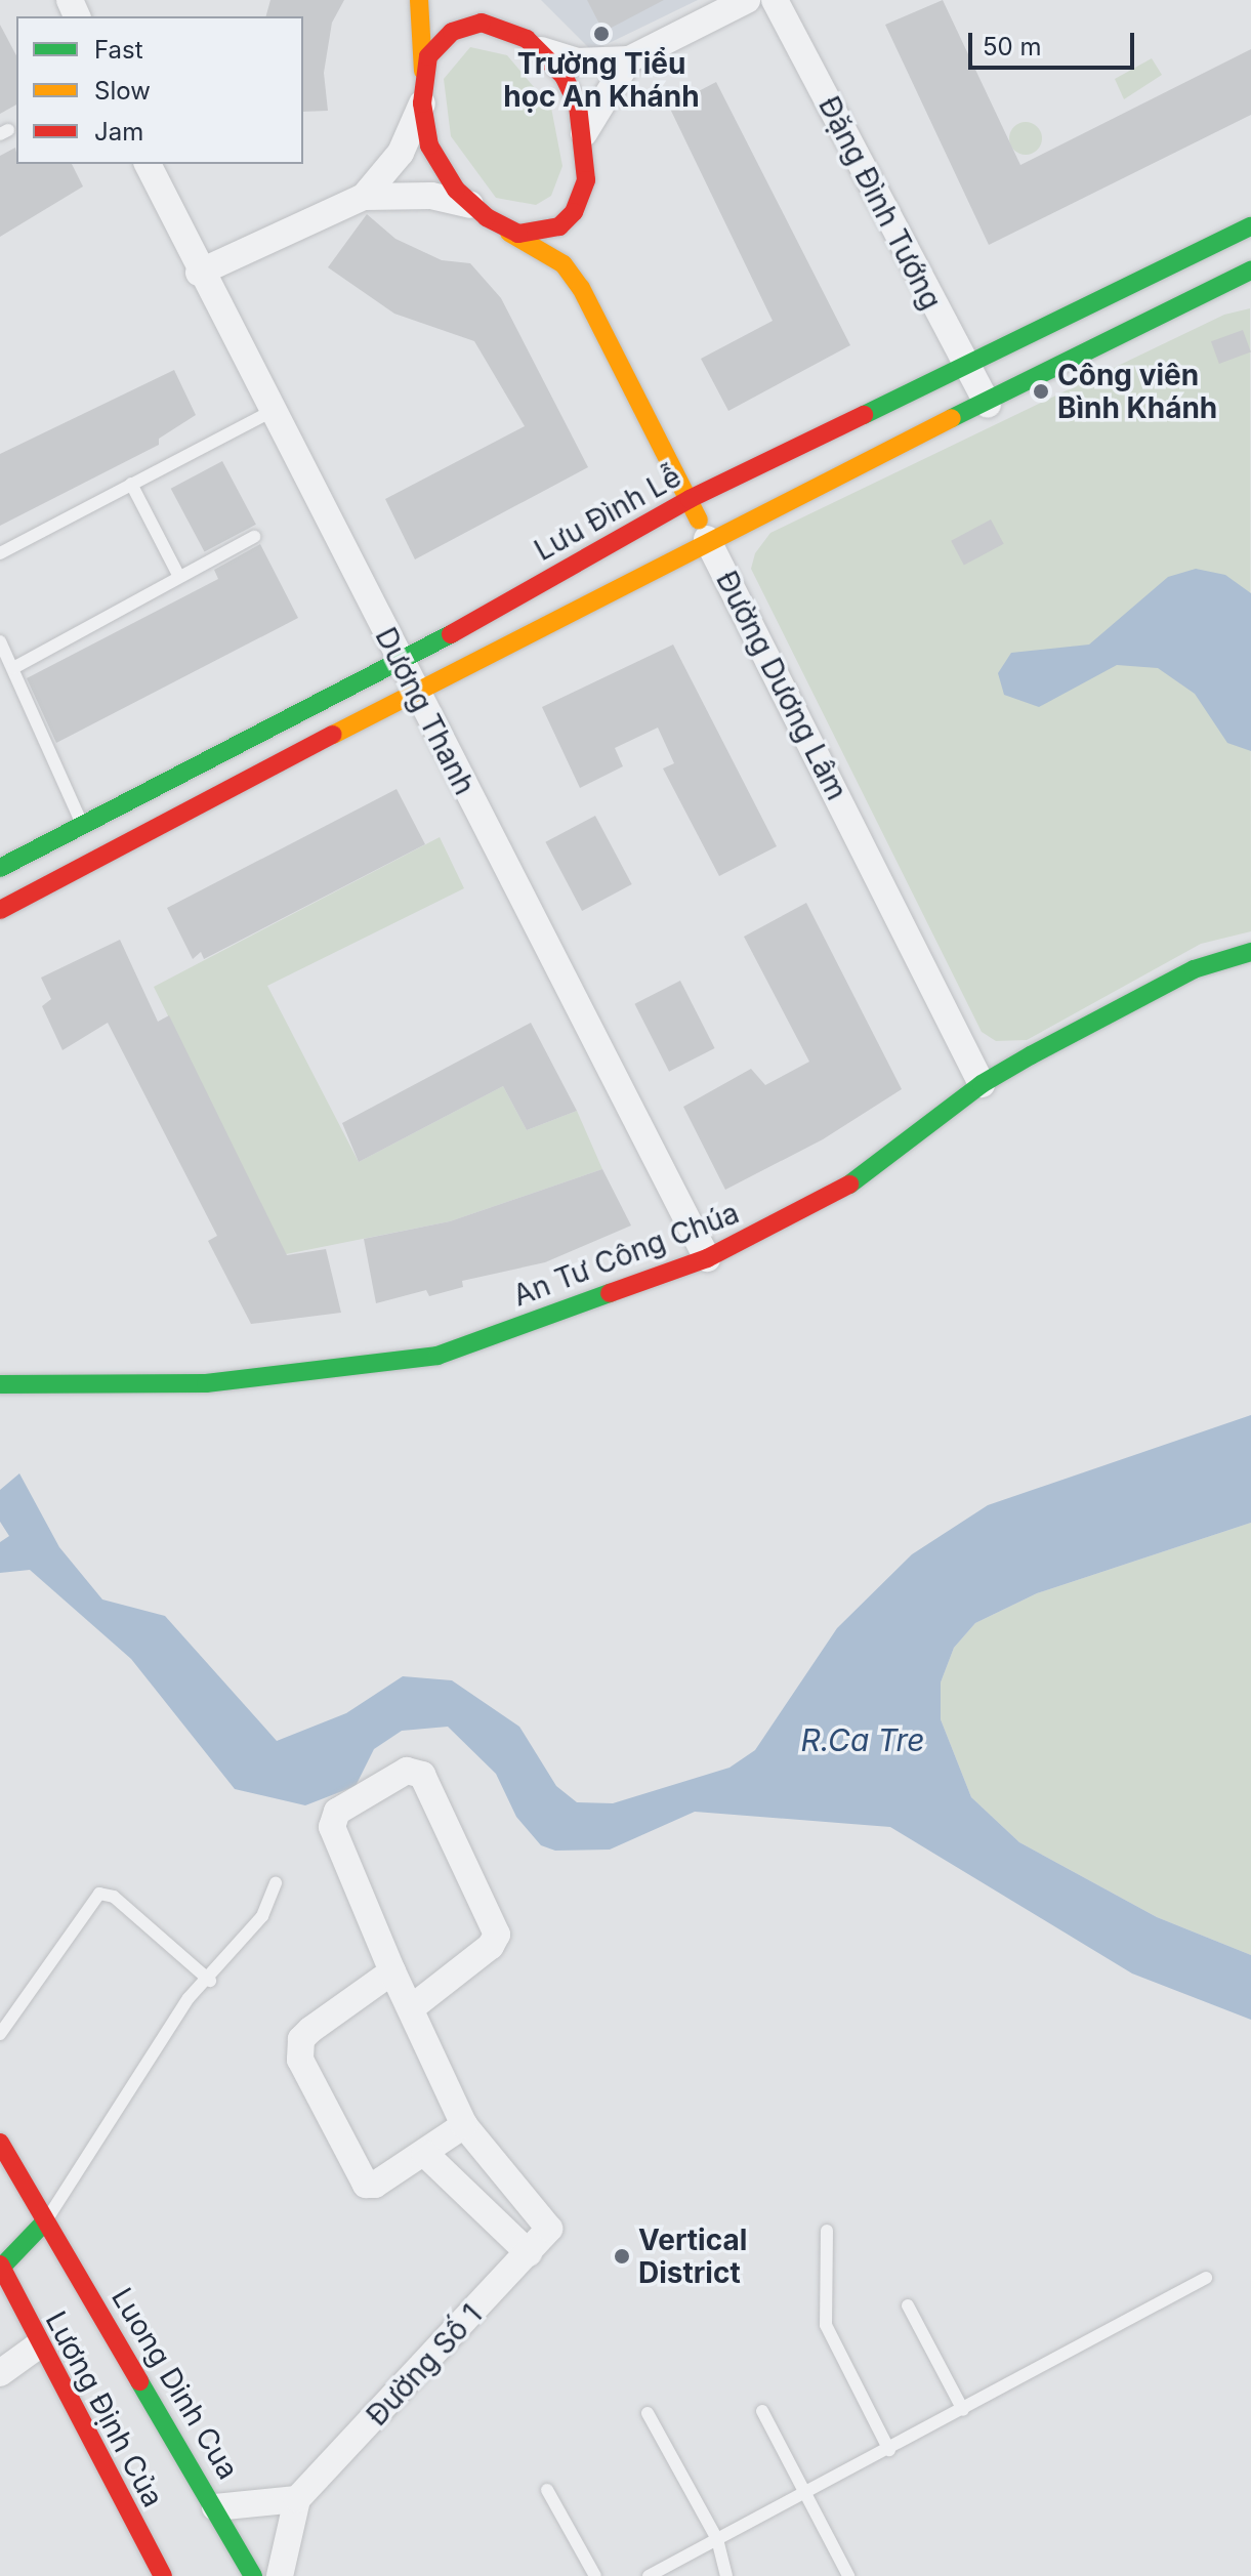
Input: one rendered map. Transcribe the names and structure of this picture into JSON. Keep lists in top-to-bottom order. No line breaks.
{"streets":{"street":["Đặng Đình Tướng","Lưu Đình Lễ","Đường Dương Lâm","Dương Thanh","An Tư Công Chúa","Đường Số 1","Luong Dinh Cua","Lương Định Của"]},"crossings":[["Đặng Đình Tướng","Lưu Đình Lễ"],["Lưu Đình Lễ","Đường Dương Lâm"],["Lưu Đình Lễ","Dương Thanh"],["Đường Dương Lâm","An Tư Công Chúa"],["Dương Thanh","An Tư Công Chúa"]],"water":["R.Ca Tre"],"places":["Trường Tiểu học An Khánh","Công viên Bình Khánh","Vertical District"],"legend":["Fast","Slow","Jam"],"scale_bar":"50 m"}
